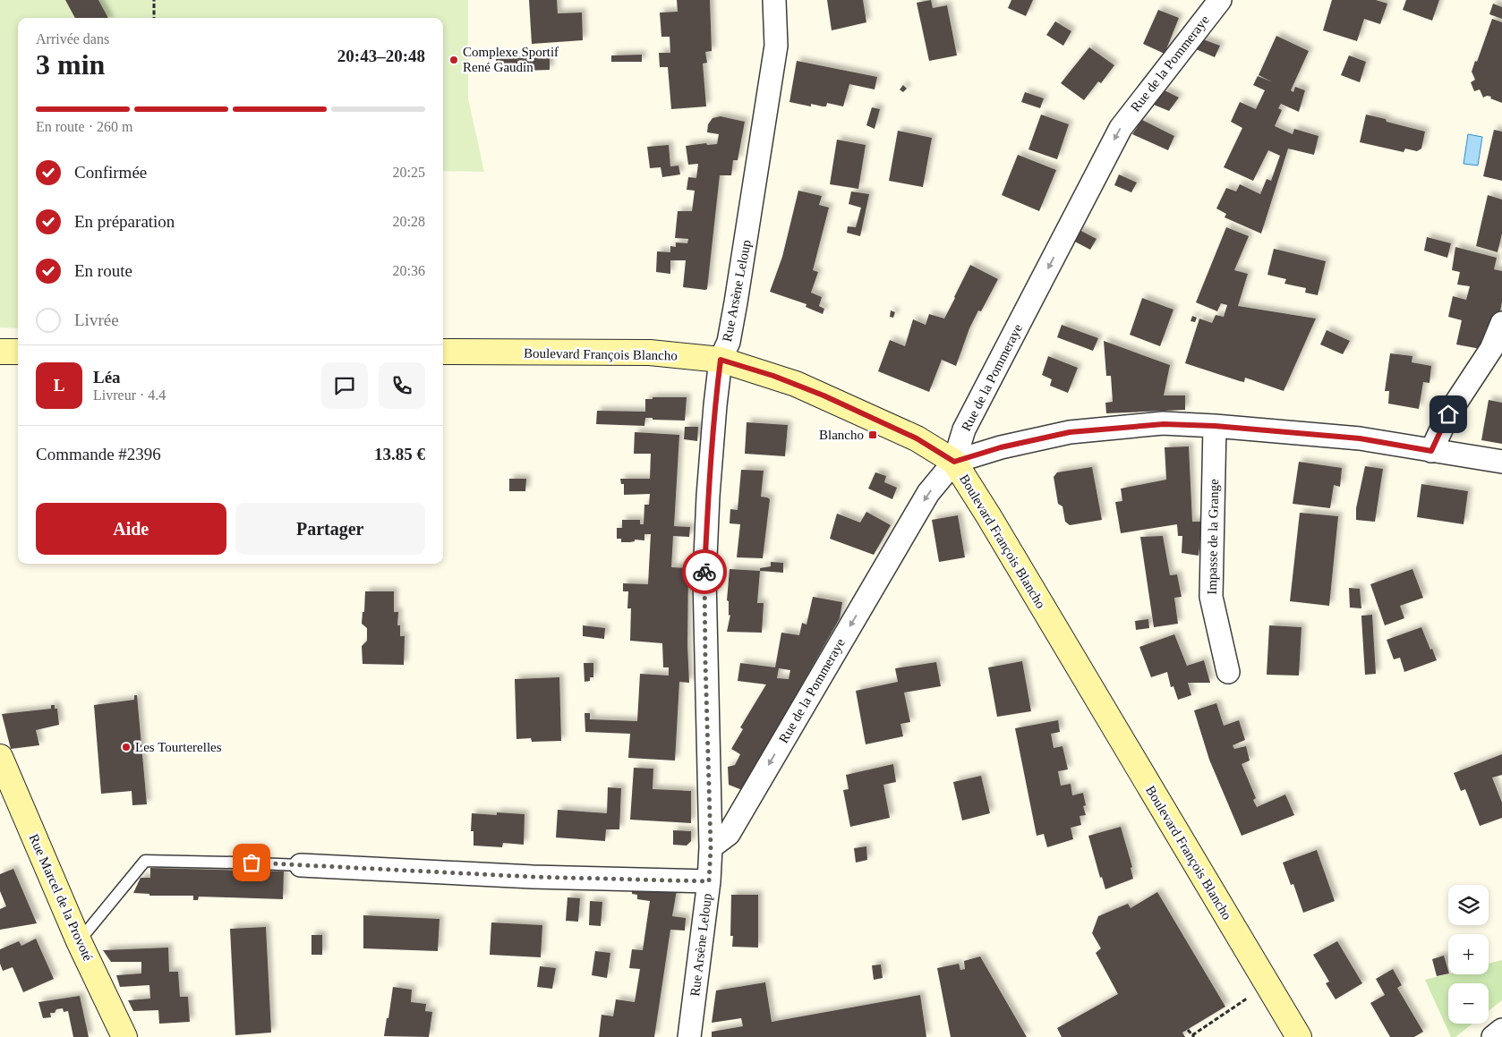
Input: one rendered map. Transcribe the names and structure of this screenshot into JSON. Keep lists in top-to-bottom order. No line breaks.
{"streets":{"street":["Rue de la Pommeraye","Rue Arsène Leloup","Boulevard François Blancho","Impasse de la Grange","Rue Marcel de la Provoté"]},"crossings":[["Rue de la Pommeraye","Rue Arsène Leloup"],["Rue de la Pommeraye","Boulevard François Blancho"],["Rue Arsène Leloup","Boulevard François Blancho"]],"one_way":["Rue de la Pommeraye"],"places":{"other":["Complexe Sportif René Gaudin","Les Tourterelles"],"transit":["Blancho"]},"page":{"heading":["3 min","Arrivée dans","20:43–20:48"],"panel":["Léa","Livreur · 4.4","Commande #2396","13.85 €"],"bar":"En route · 260 m","list":[["Confirmée","20:25"],["En préparation","20:28"],["En route","20:36"],"Livrée"],"round":"L","buttons":["Aide","Partager"],"map_buttons":["+","−"]}}
